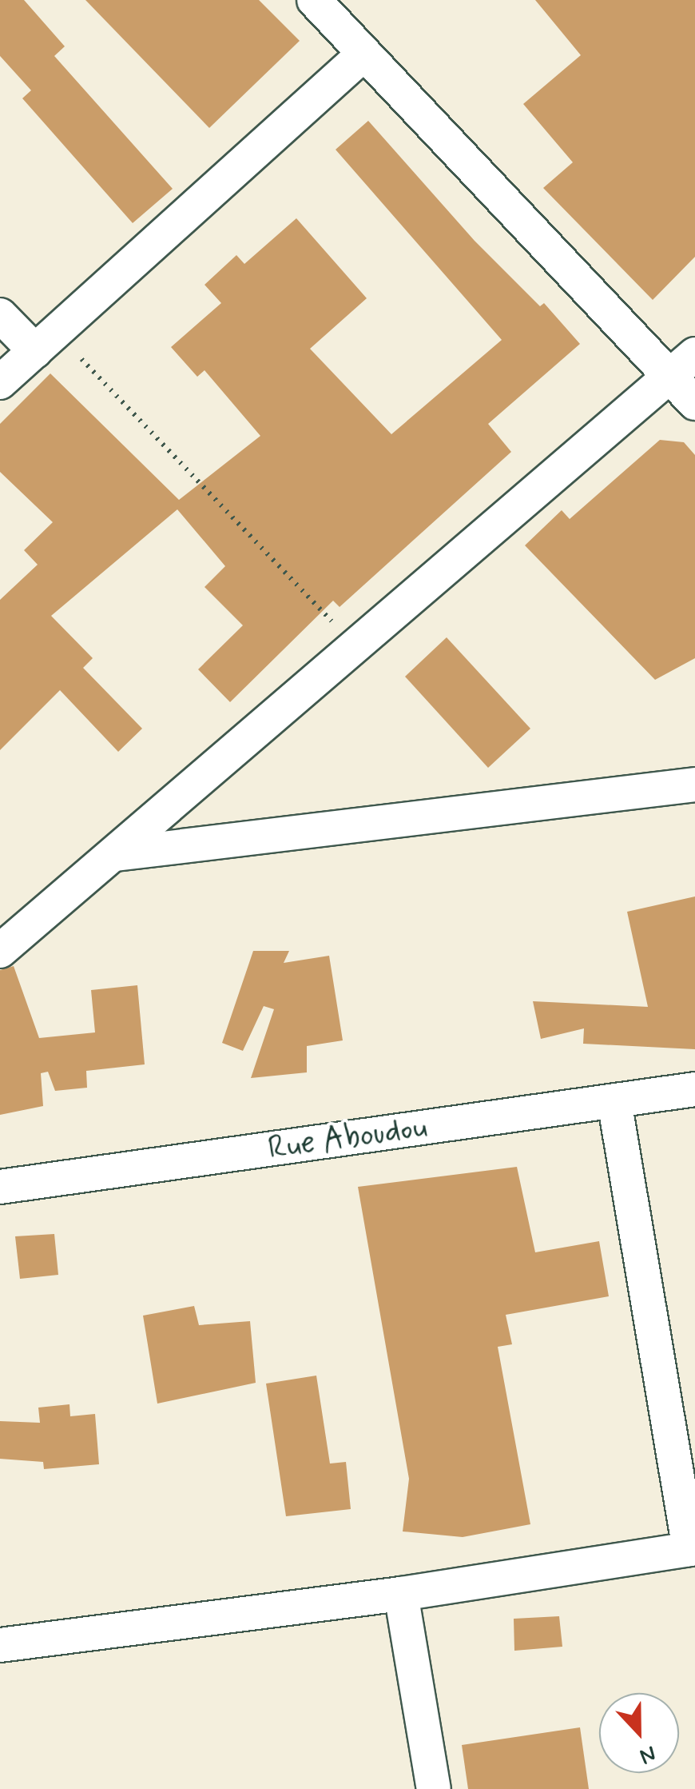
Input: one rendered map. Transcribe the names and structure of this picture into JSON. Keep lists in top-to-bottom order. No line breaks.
{"streets":{"street":["Rue Aboudou"]},"north":"bottom"}
